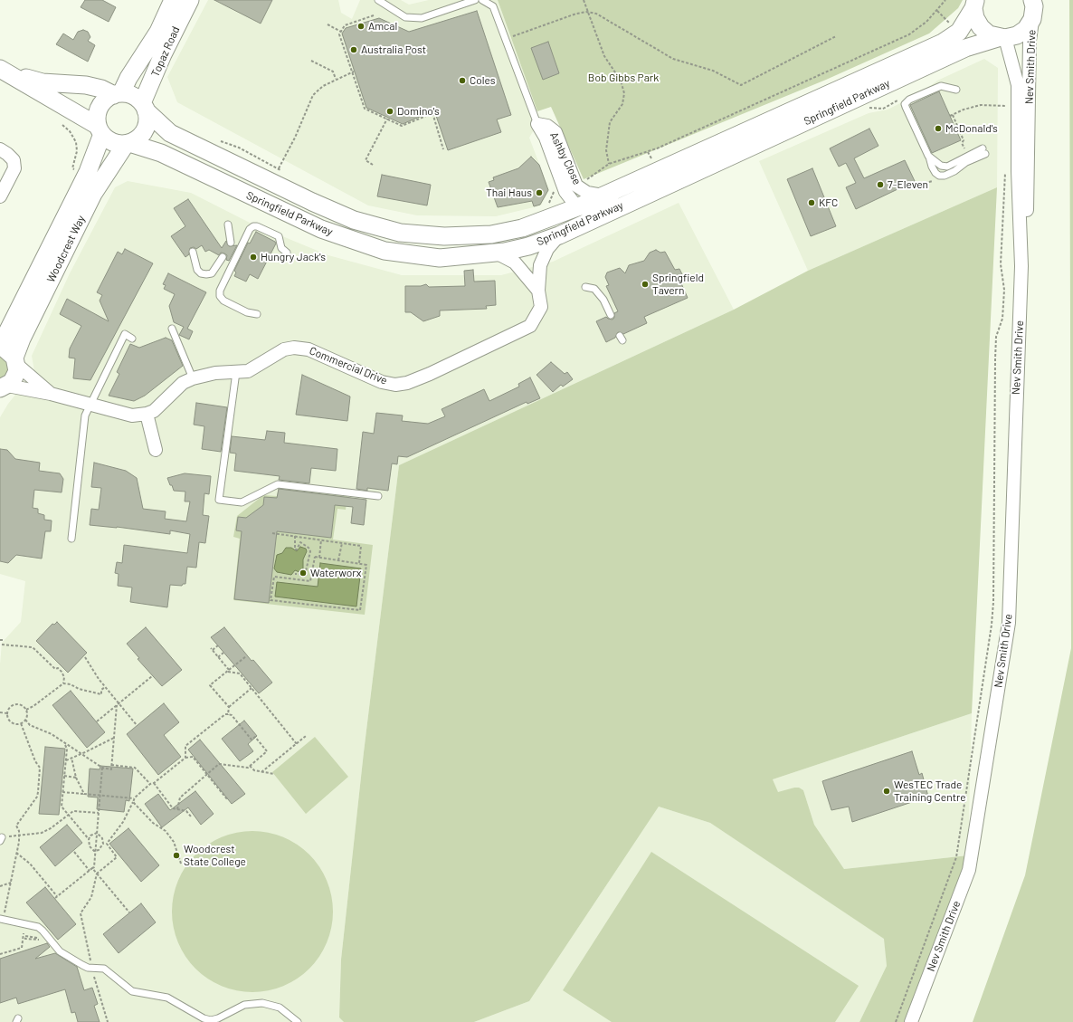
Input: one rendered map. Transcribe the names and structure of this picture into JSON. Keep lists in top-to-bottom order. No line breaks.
{"streets":{"main road":["Topaz Road","Springfield Parkway","Woodcrest Way"],"street":["Nev Smith Drive","Ashby Close","Commercial Drive"]},"crossings":[["Topaz Road","Springfield Parkway"],["Topaz Road","Woodcrest Way"],["Nev Smith Drive","Springfield Parkway"],["Springfield Parkway","Ashby Close"],["Springfield Parkway","Woodcrest Way"],["Springfield Parkway","Commercial Drive"]],"parks":["Bob Gibbs Park"],"places":["Amcal","Australia Post","Coles","Domino's","McDonald's","7-Eleven","Thai Haus","KFC","Hungry Jack's","Springfield Tavern","Waterworx","WesTEC Trade Training Centre","Woodcrest State College"]}
